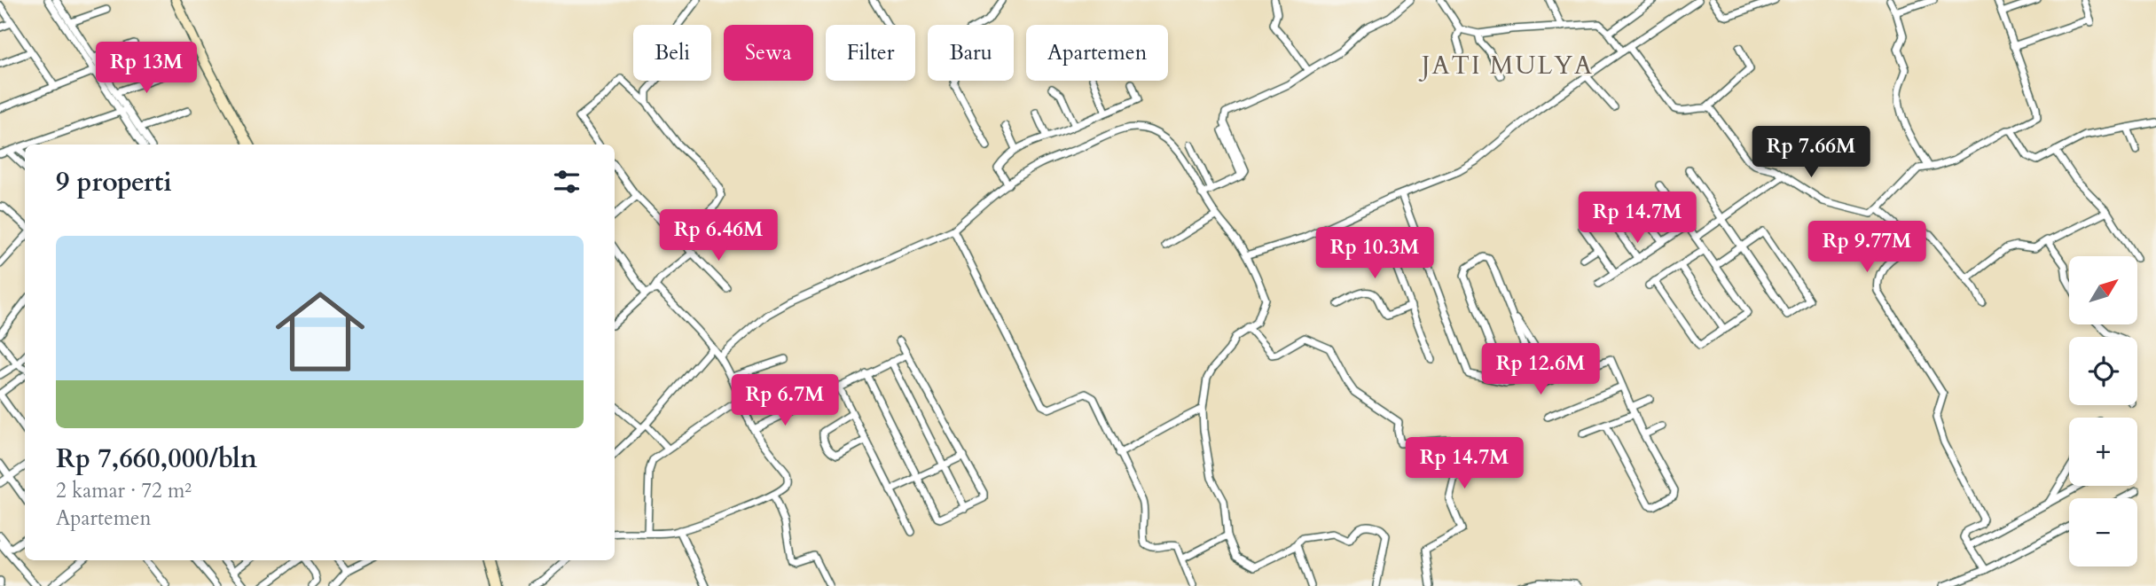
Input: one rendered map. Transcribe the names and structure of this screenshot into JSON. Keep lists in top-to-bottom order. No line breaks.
{"districts":["JATI MULYA"],"north":"top right","page":{"chip":["Beli","Sewa","Filter","Baru","Apartemen"],"price":["Rp 13M","Rp 7.66M","Rp 14.7M","Rp 6.46M","Rp 9.77M","Rp 10.3M","Rp 12.6M","Rp 6.7M","Rp 14.7M"],"heading":"9 properti","list":[{"name":"Rp 7,660,000/bln","note":"2 kamar · 72 m² · Apartemen"}],"map_buttons":["+","−"]}}
